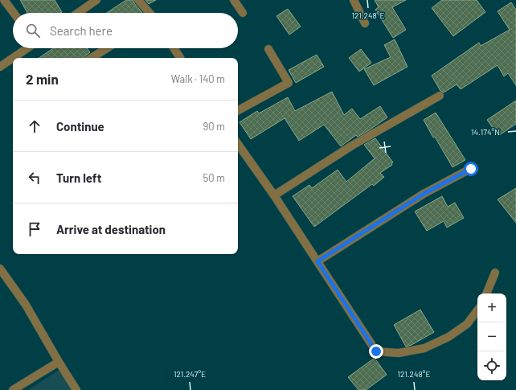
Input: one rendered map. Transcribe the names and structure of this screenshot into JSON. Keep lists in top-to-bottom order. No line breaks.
{"page":{"search":"Search here","heading":["2 min","Walk · 140 m"],"list":[["Continue","90 m"],["Turn left","50 m"],"Arrive at destination"],"map_buttons":["+","−"]},"coordinates":["121.248°E","14.174°N","121.247°E"]}
